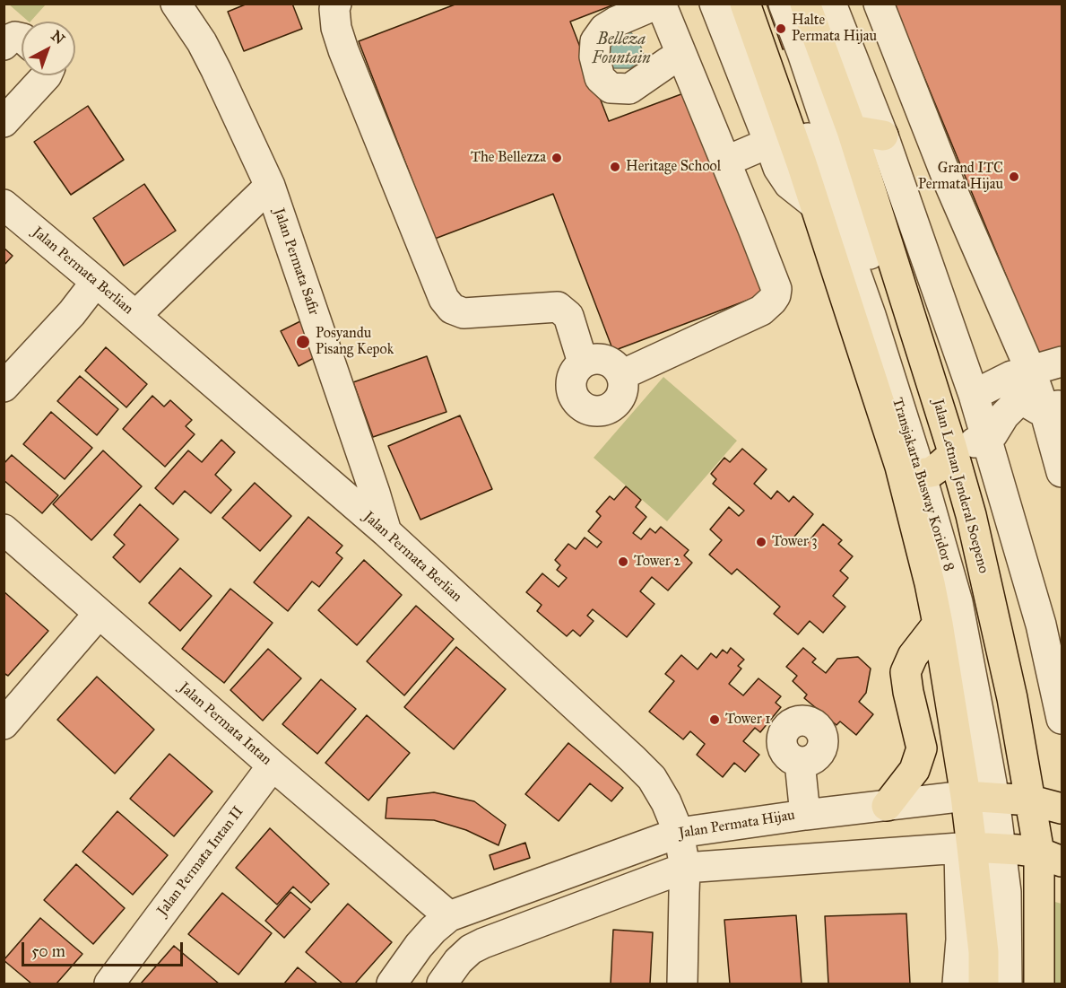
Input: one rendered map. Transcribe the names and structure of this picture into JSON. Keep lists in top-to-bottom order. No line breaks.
{"streets":{"main road":["Jalan Letnan Jenderal Soepeno","Jalan Permata Hijau"],"street":["Jalan Permata Safir","Jalan Permata Berlian","Transjakarta Busway Koridor 8","Jalan Permata Intan","Jalan Permata Intan II"]},"crossings":[["Jalan Permata Safir","Jalan Permata Berlian"],["Jalan Permata Berlian","Jalan Permata Hijau"],["Transjakarta Busway Koridor 8","Jalan Letnan Jenderal Soepeno"],["Jalan Letnan Jenderal Soepeno","Jalan Permata Hijau"],["Jalan Permata Intan","Jalan Permata Hijau"],["Jalan Permata Intan","Jalan Permata Intan II"]],"water":["Belleza Fountain"],"places":["Halte Permata Hijau","The Bellezza","Heritage School","Grand ITC Permata Hijau","Posyandu Pisang Kepok","Tower 3","Tower 2","Tower 1"],"scale_bar":"50 m","north":"top right"}
